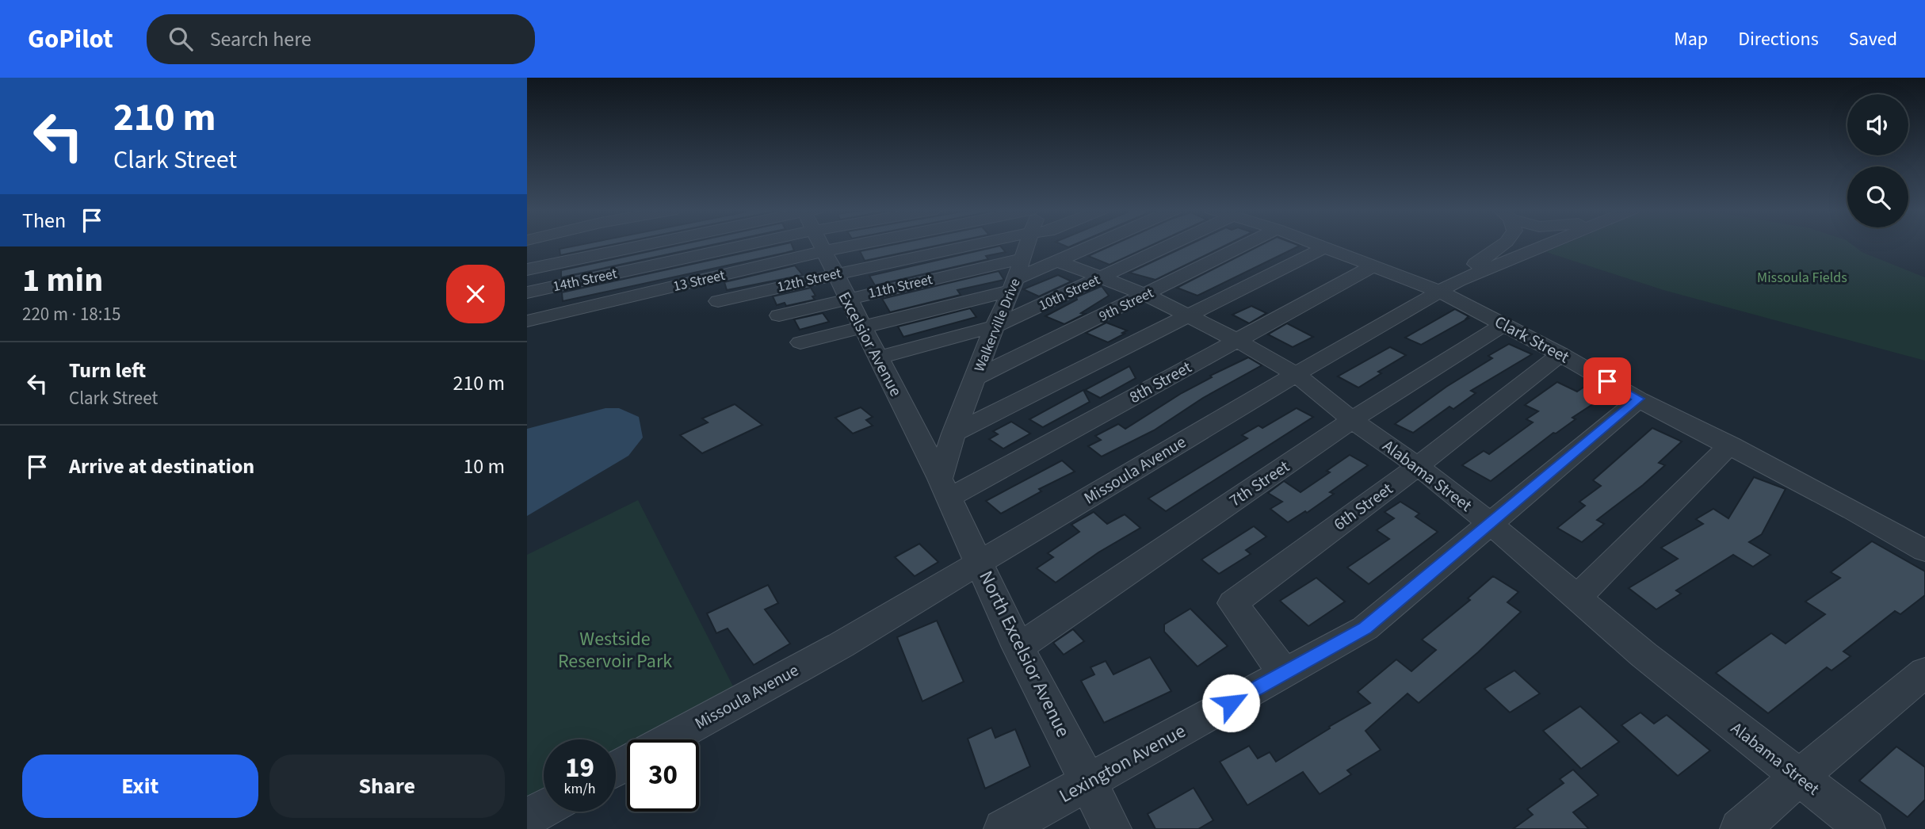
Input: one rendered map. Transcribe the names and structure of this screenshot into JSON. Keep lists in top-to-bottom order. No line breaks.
{"streets":{"street":["14th Street","12th Street","13 Street","11th Street","10th Street","9th Street","Walkerville Drive","Clark Street","Excelsior Avenue","8th Street","Missoula Avenue","Alabama Street","7th Street","6th Street","North Excelsior Avenue","Lexington Avenue"]},"crossings":[["12th Street","Excelsior Avenue"],["13 Street","Excelsior Avenue"],["11th Street","Walkerville Drive"],["11th Street","Excelsior Avenue"],["10th Street","Walkerville Drive"],["10th Street","Excelsior Avenue"],["10th Street","Alabama Street"],["9th Street","Walkerville Drive"],["9th Street","Alabama Street"],["Walkerville Drive","Excelsior Avenue"],["Walkerville Drive","8th Street"],["Walkerville Drive","North Excelsior Avenue"],["Clark Street","8th Street"],["Clark Street","Missoula Avenue"],["Clark Street","7th Street"],["Clark Street","6th Street"],["Clark Street","Lexington Avenue"],["Excelsior Avenue","8th Street"],["Excelsior Avenue","North Excelsior Avenue"],["8th Street","Alabama Street"],["8th Street","North Excelsior Avenue"],["Missoula Avenue","Alabama Street"],["Missoula Avenue","North Excelsior Avenue"],["Alabama Street","7th Street"],["Alabama Street","6th Street"],["Alabama Street","Lexington Avenue"],["7th Street","North Excelsior Avenue"],["6th Street","Lexington Avenue"],["North Excelsior Avenue","Lexington Avenue"]],"parks":["Missoula Fields","Westside Reservoir Park"],"page":{"header":"GoPilot","search":"Search here","nav":["Map","Directions","Saved"],"turn":["210 m","Clark Street"],"then":"Then","heading":["1 min","220 m · 18:15"],"list":[{"name":"Turn left","note":"Clark Street","value":"210 m"},{"name":"Arrive at destination","value":"10 m"}],"speed":"19 km/h","limit":"30","buttons":["Exit","Share"]}}
